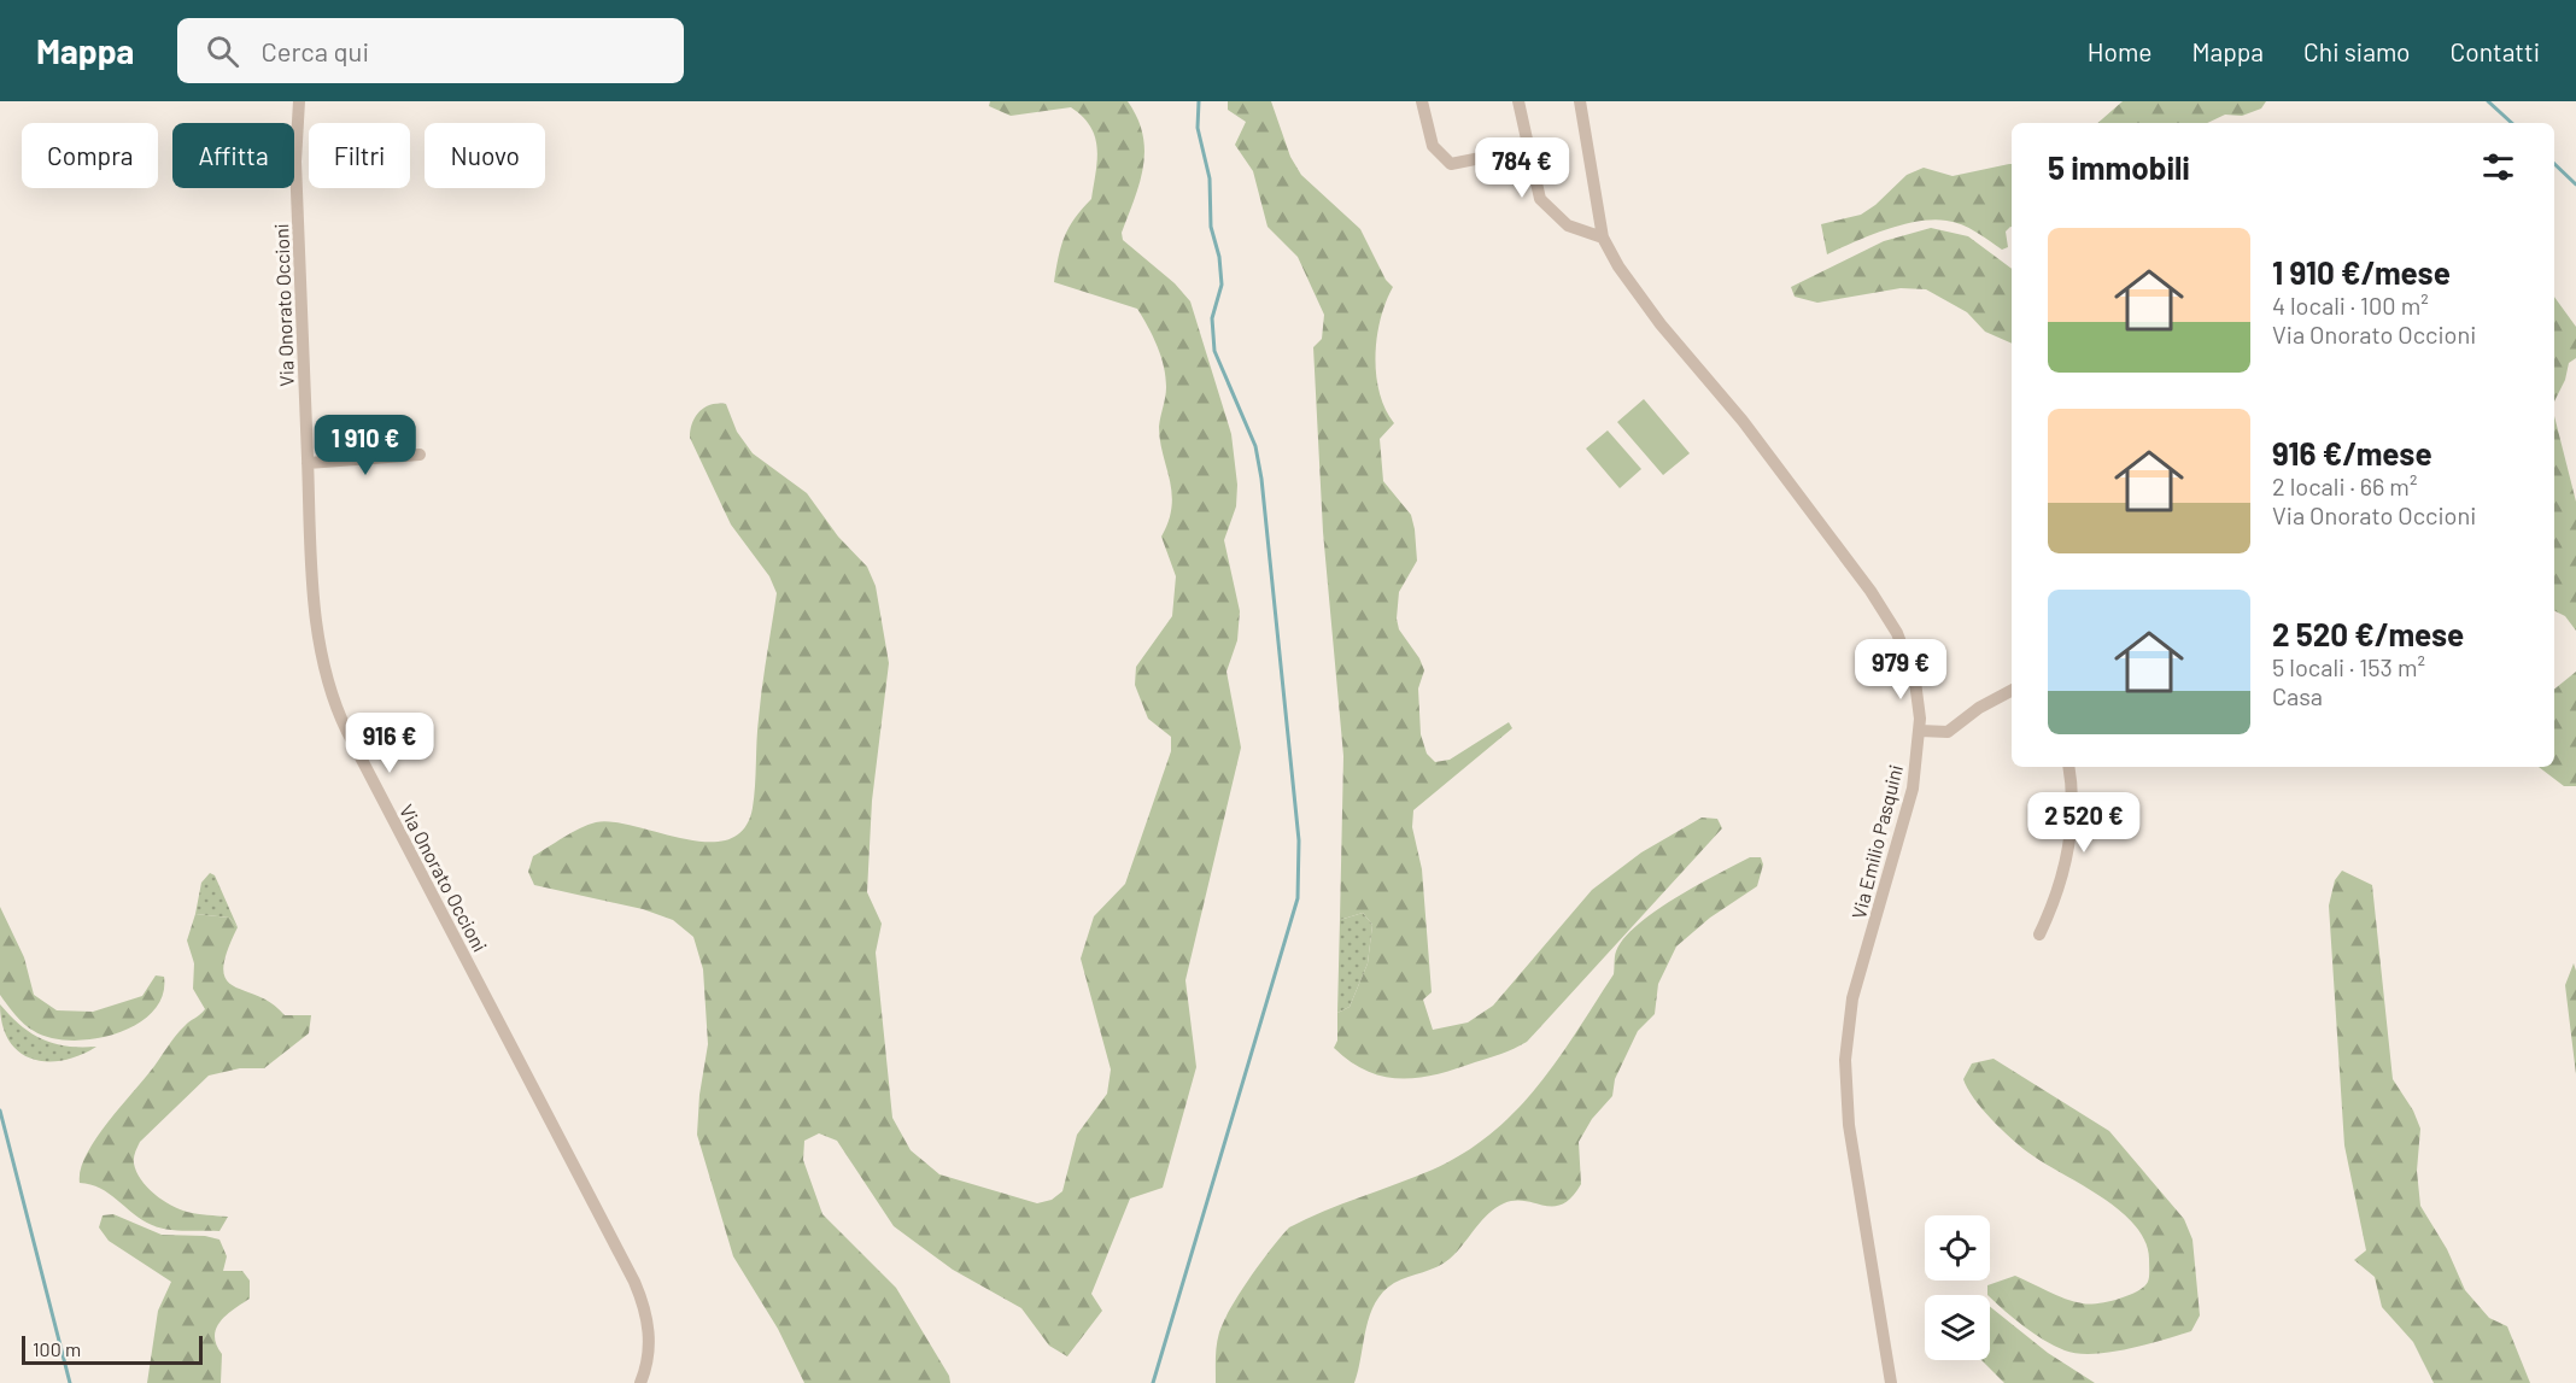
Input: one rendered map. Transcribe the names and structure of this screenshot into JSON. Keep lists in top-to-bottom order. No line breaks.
{"streets":{"street":["Via Onorato Occioni","Via Emilio Pasquini"]},"scale_bar":"100 m","page":{"header":"Mappa","search":"Cerca qui","nav":["Home","Mappa","Chi siamo","Contatti"],"chip":["Compra","Affitta","Filtri","Nuovo"],"heading":"5 immobili","price":["784 €","1 910 €","979 €","916 €","2 520 €"],"list":[{"name":"1 910 €/mese","note":"4 locali · 100 m² · Via Onorato Occioni"},{"name":"916 €/mese","note":"2 locali · 66 m² · Via Onorato Occioni"},{"name":"2 520 €/mese","note":"5 locali · 153 m² · Casa"}],"scale":"100 m"}}
